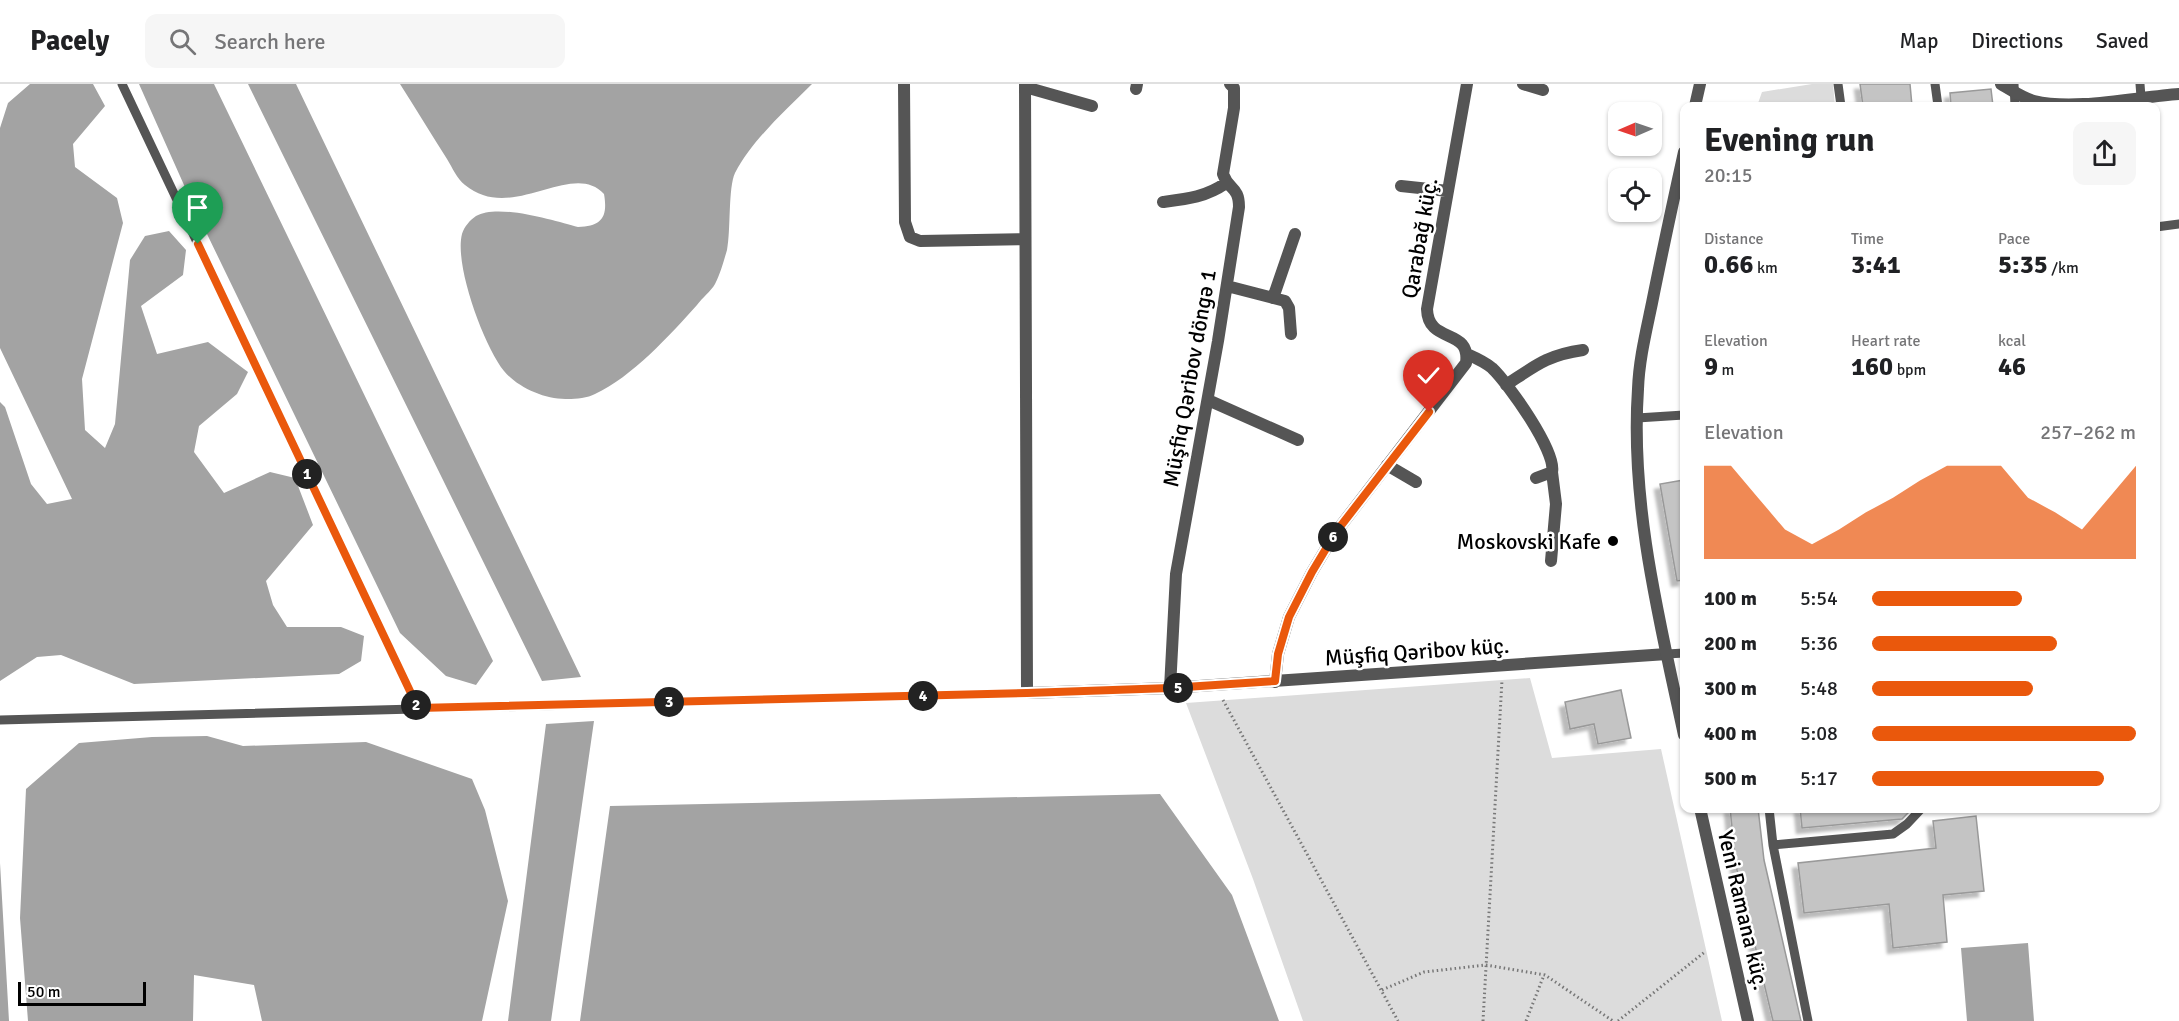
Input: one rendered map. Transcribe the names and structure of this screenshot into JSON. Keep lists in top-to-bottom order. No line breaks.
{"streets":{"street":["Qarabağ küç.","Müşfiq Qəribov döngə 1","Müşfiq Qəribov küç.","Yeni Ramana küç."]},"crossings":[["Müşfiq Qəribov döngə 1","Müşfiq Qəribov küç."]],"places":["Moskovski Kafe"],"scale_bar":"50 m","north":"left","page":{"header":"Pacely","search":"Search here","nav":["Map","Directions","Saved"],"heading":["Evening run","20:15"],"stats":[["Distance","0.66 km"],["Time","3:41"],["Pace","5:35 /km"],["Elevation","9 m"],["Heart rate","160 bpm"],["kcal","46"]],"chart":["Elevation","257–262 m"],"pins":["1","6","5","4","3","2"],"list":[{"name":"100 m","note":"5:54"},{"name":"200 m","note":"5:36"},{"name":"300 m","note":"5:48"},{"name":"400 m","note":"5:08"},{"name":"500 m","note":"5:17"}],"scale":"50 m"}}
